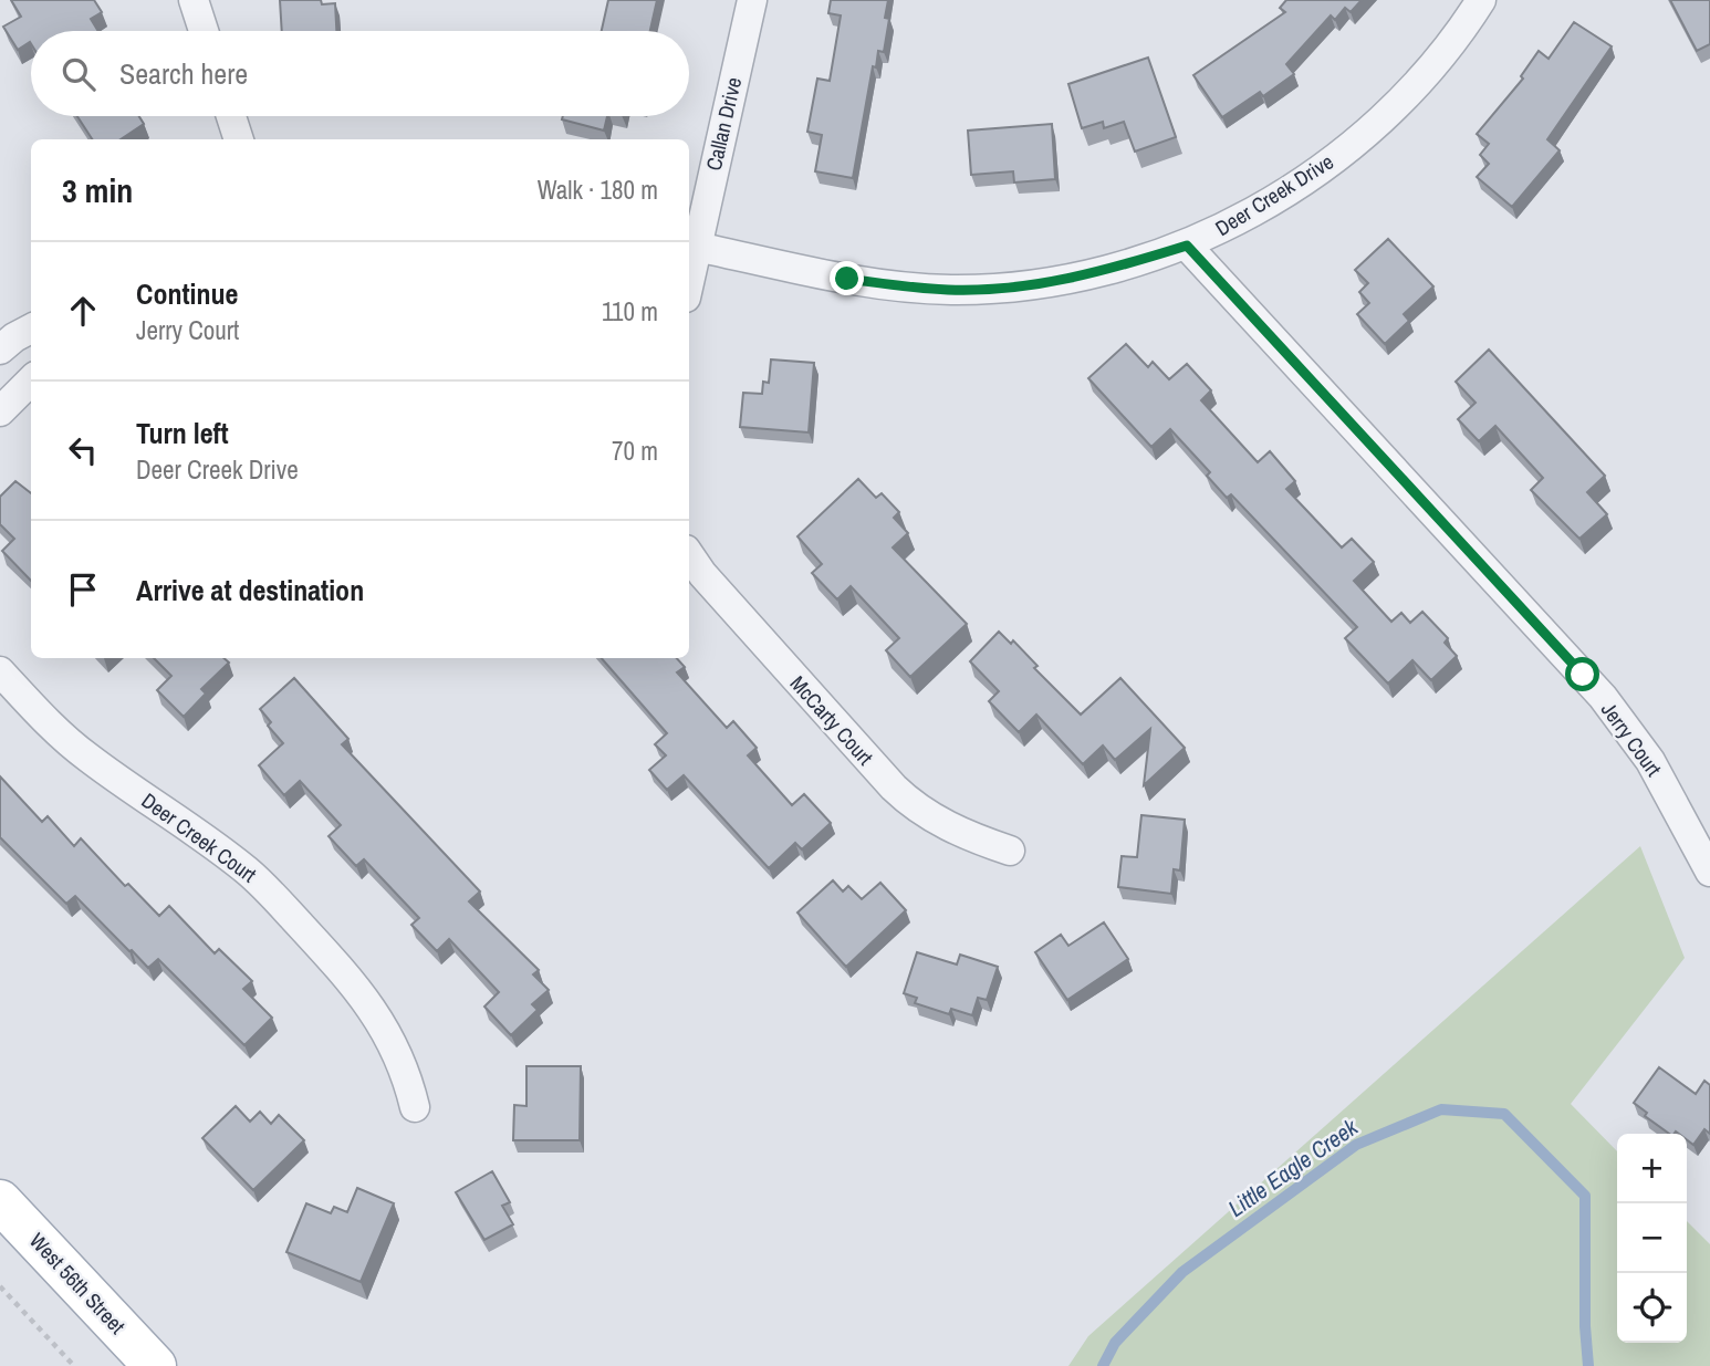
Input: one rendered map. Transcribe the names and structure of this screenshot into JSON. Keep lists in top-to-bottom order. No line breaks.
{"streets":{"main road":["West 56th Street"],"street":["Callan Drive","Deer Creek Drive","McCarty Court","Jerry Court","Deer Creek Court"]},"crossings":[["Callan Drive","Deer Creek Drive"],["Deer Creek Drive","Jerry Court"]],"water":["Little Eagle Creek"],"page":{"search":"Search here","heading":["3 min","Walk · 180 m"],"list":[["Continue","Jerry Court","110 m"],["Turn left","Deer Creek Drive","70 m"],"Arrive at destination"],"map_buttons":["+","−"]}}
